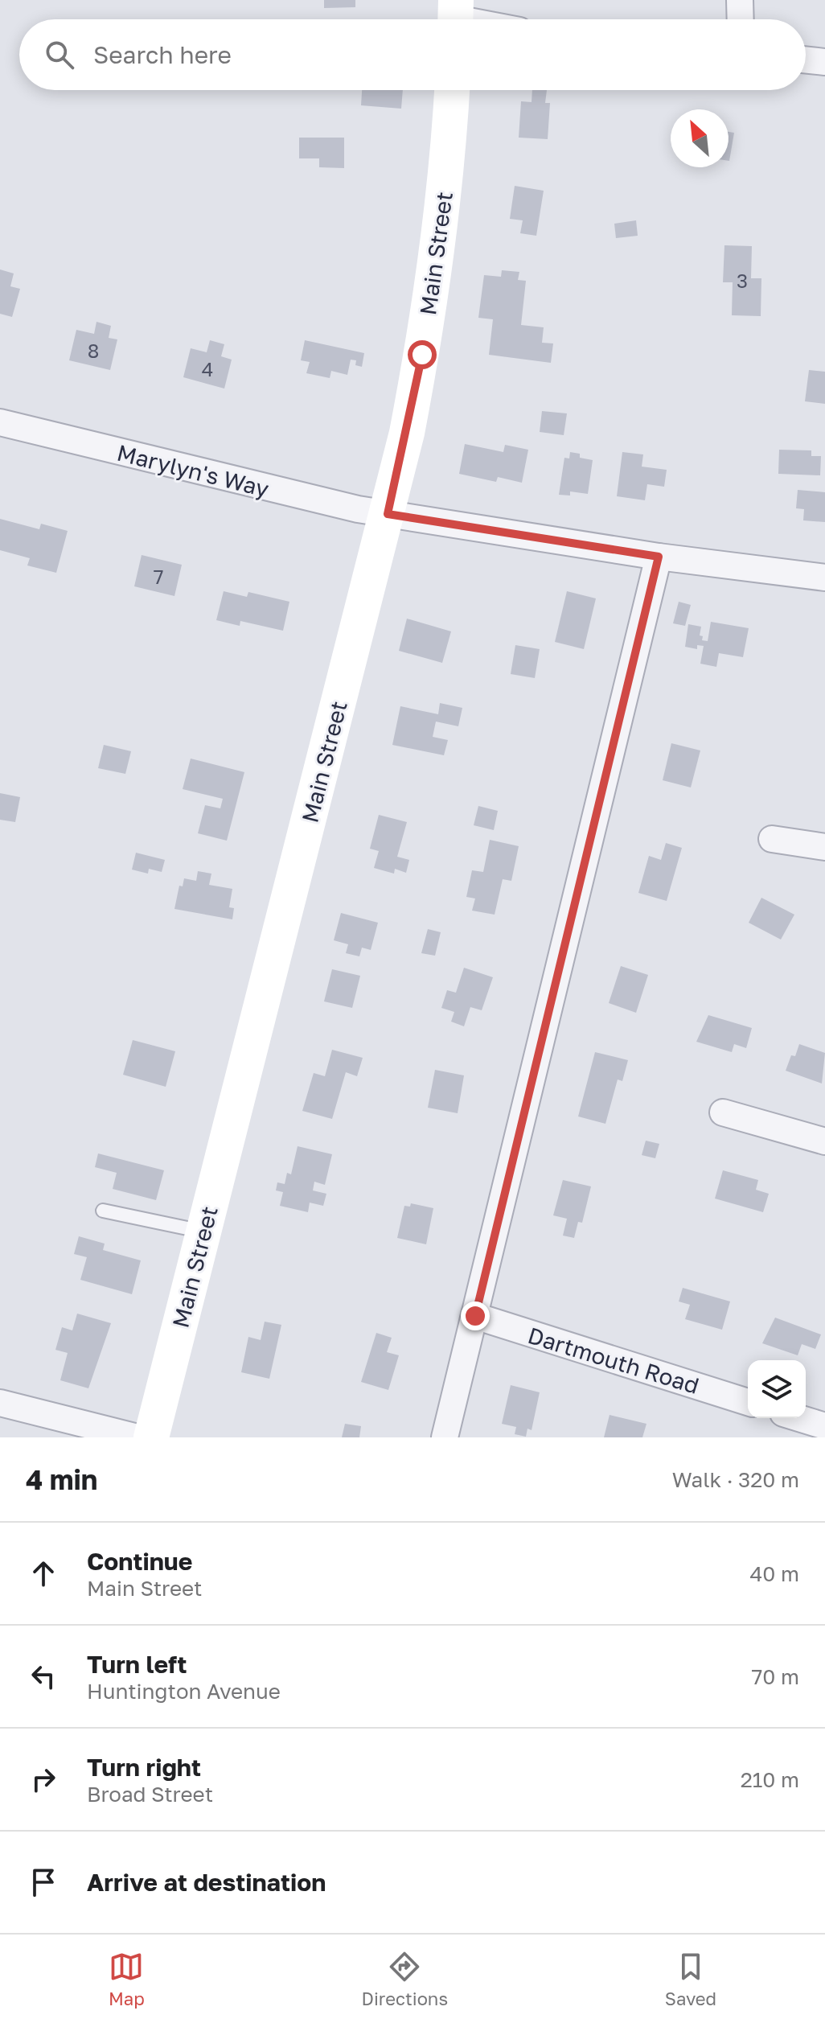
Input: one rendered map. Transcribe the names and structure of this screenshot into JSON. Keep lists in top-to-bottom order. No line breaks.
{"streets":{"main road":["Main Street"],"street":["Marylyn's Way","Dartmouth Road"]},"crossings":[["Main Street","Marylyn's Way"]],"house_numbers":["3","8","4","7"],"north":"top left","page":{"search":"Search here","heading":["4 min","Walk · 320 m"],"list":[["Continue","Main Street","40 m"],["Turn left","Huntington Avenue","70 m"],["Turn right","Broad Street","210 m"],"Arrive at destination"],"nav":["Map","Directions","Saved"]}}
